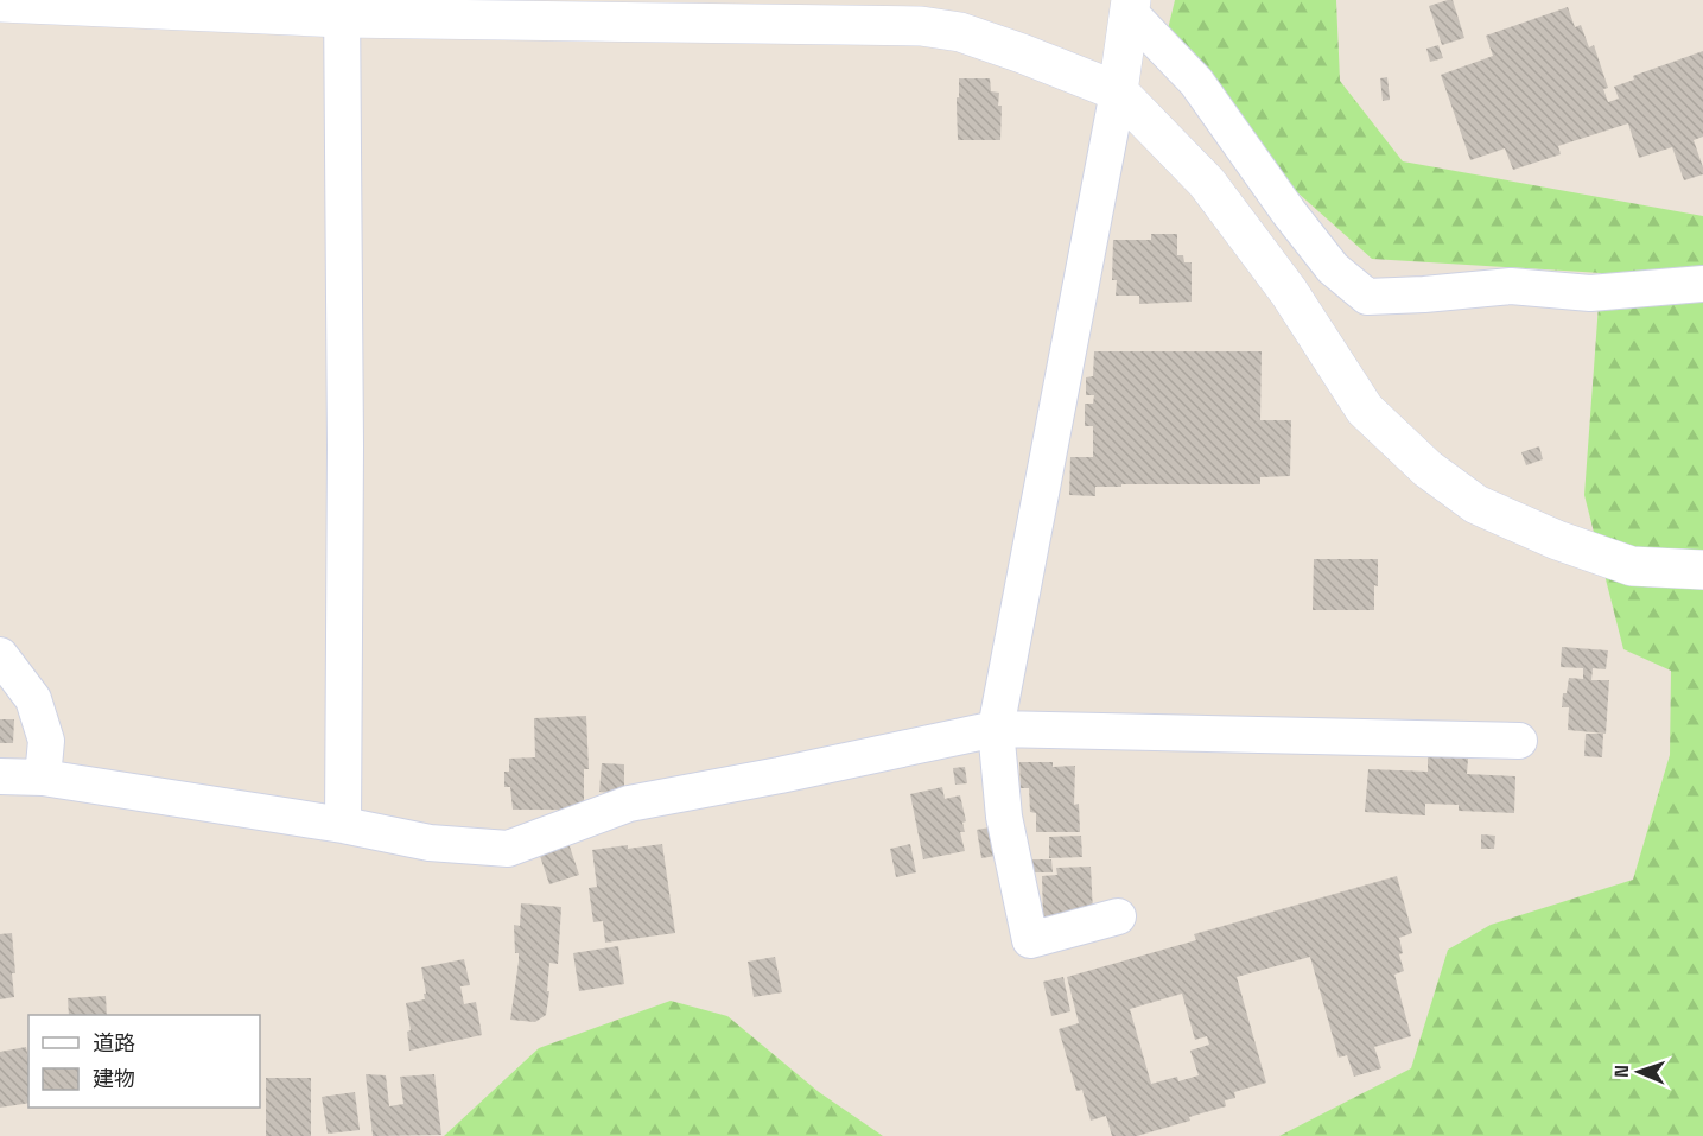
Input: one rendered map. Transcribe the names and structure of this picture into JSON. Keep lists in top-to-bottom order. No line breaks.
{"legend":["道路","建物"],"north":"left"}
